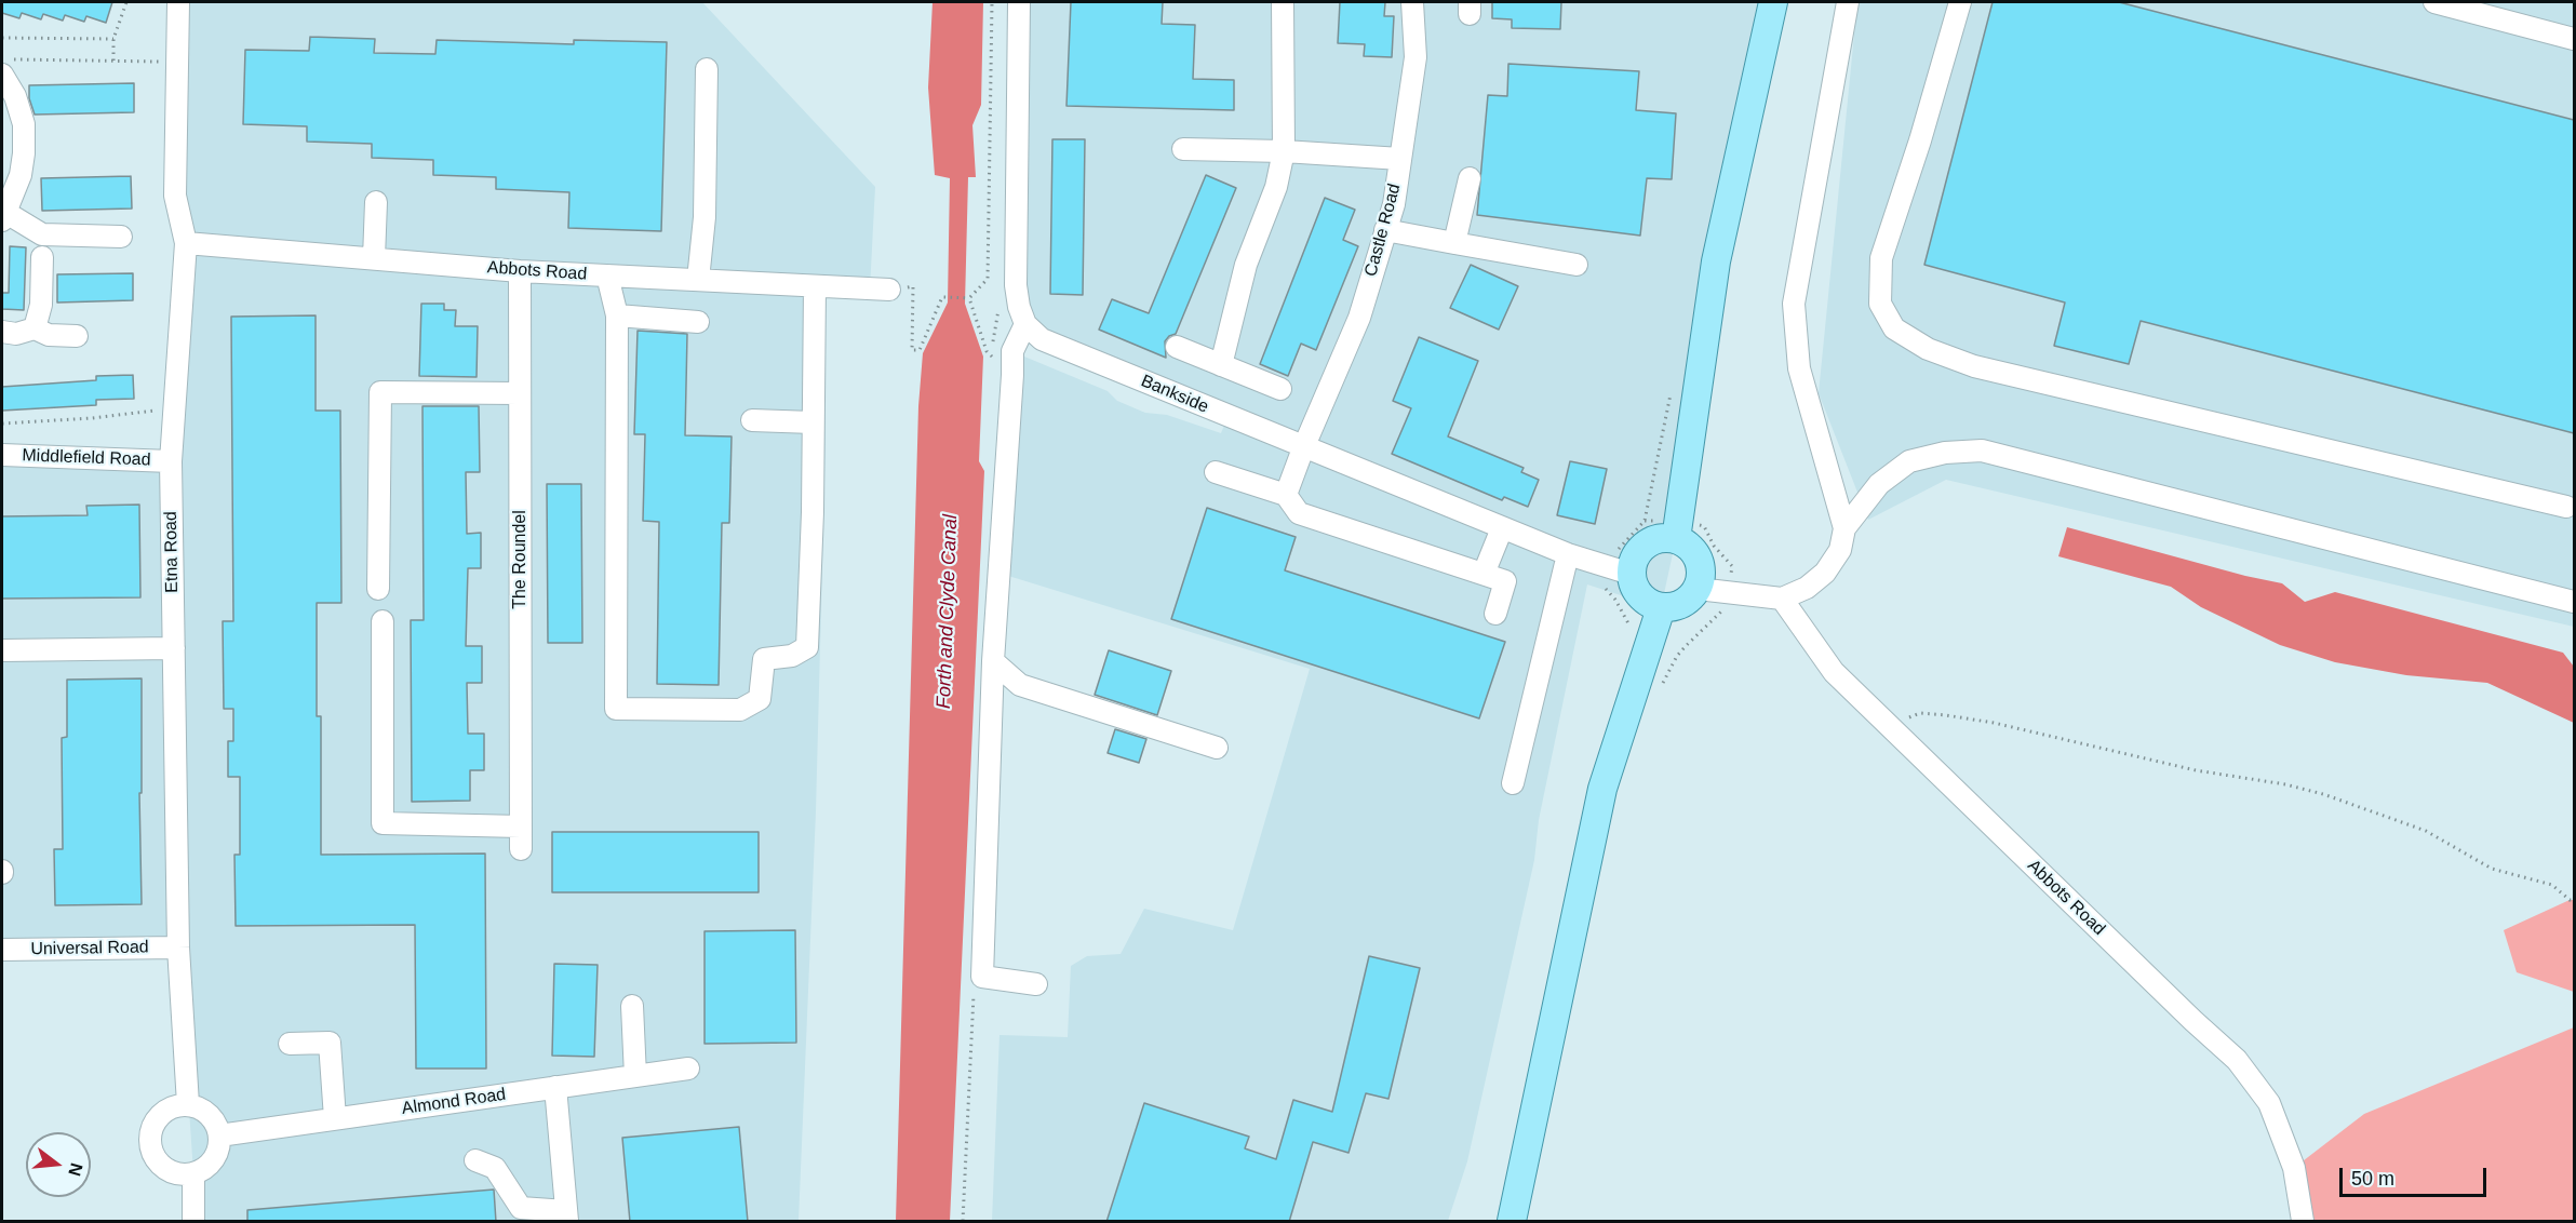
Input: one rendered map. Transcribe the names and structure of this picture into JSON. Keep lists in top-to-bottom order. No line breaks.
{"streets":{"street":["Castle Road","Abbots Road","Bankside","Middlefield Road","Etna Road","The Roundel","Universal Road","Almond Road"]},"crossings":[["Castle Road","Bankside"],["Abbots Road","Etna Road"],["Abbots Road","The Roundel"],["Middlefield Road","Etna Road"],["Etna Road","Universal Road"],["Etna Road","Almond Road"]],"water":["Forth and Clyde Canal"],"scale_bar":"50 m","north":"right"}
